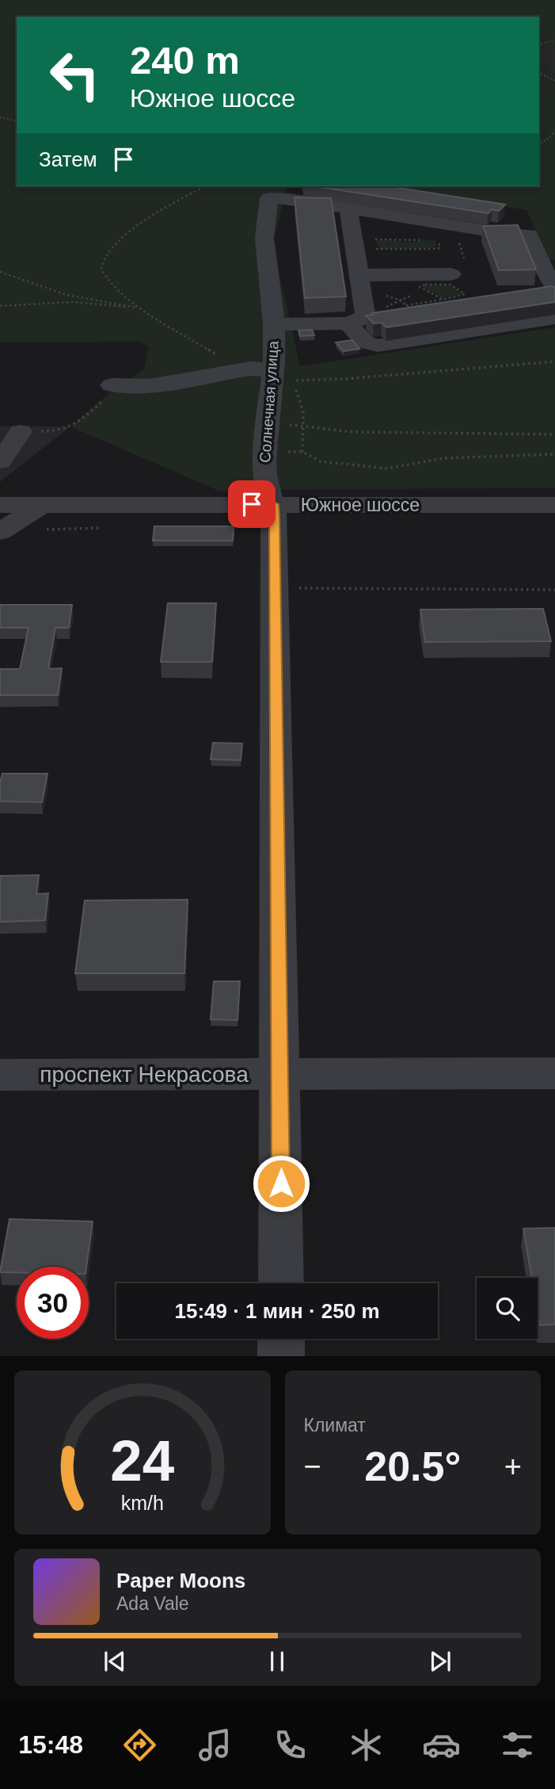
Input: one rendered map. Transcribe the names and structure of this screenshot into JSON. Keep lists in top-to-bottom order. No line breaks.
{"streets":{"street":["Солнечная улица","Южное шоссе","проспект Некрасова"]},"crossings":[["Солнечная улица","Южное шоссе"],["Солнечная улица","проспект Некрасова"]],"page":{"turn":["240 m","Южное шоссе"],"then":"Затем","limit":"30","trip":"15:49 · 1 мин · 250 m","tile":"Климат","heat":["−","20.5°","+"],"song":["Paper Moons","Ada Vale"],"tabs":"15:48","gauge":["24","km/h"]}}
